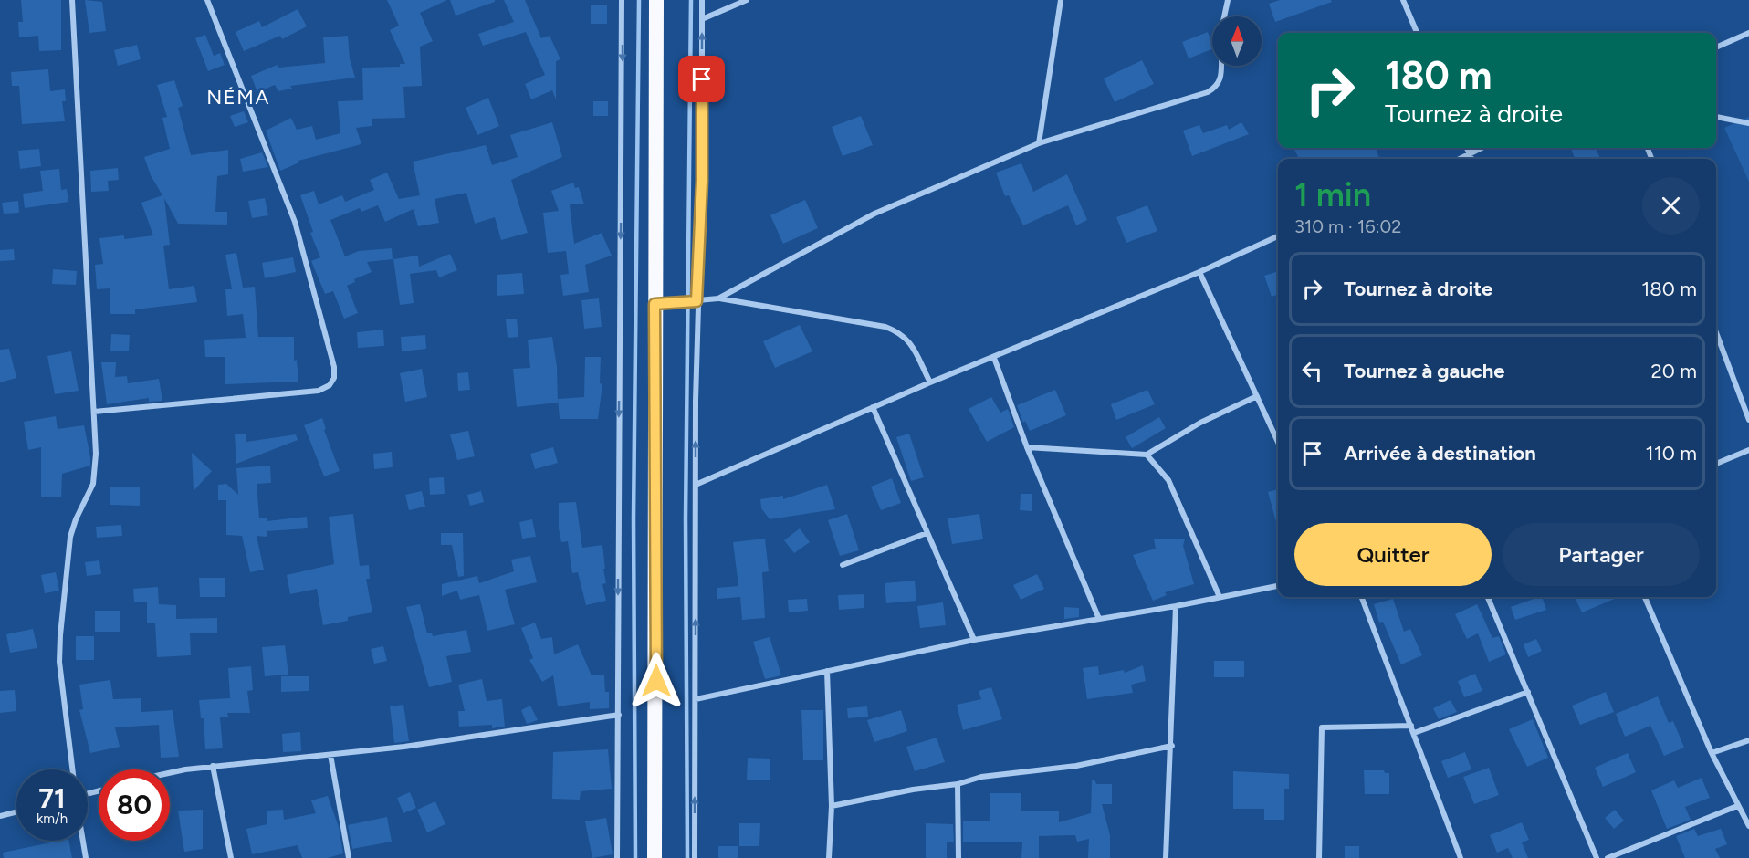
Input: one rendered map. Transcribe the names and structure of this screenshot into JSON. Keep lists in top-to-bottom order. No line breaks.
{"districts":["NÉMA"],"north":"top","page":{"turn":["180 m","Tournez à droite"],"heading":["1 min","310 m · 16:02"],"list":[{"name":"Tournez à droite","value":"180 m"},{"name":"Tournez à gauche","value":"20 m"},{"name":"Arrivée à destination","value":"110 m"}],"buttons":["Quitter","Partager"],"speed":"71 km/h","limit":"80"}}
